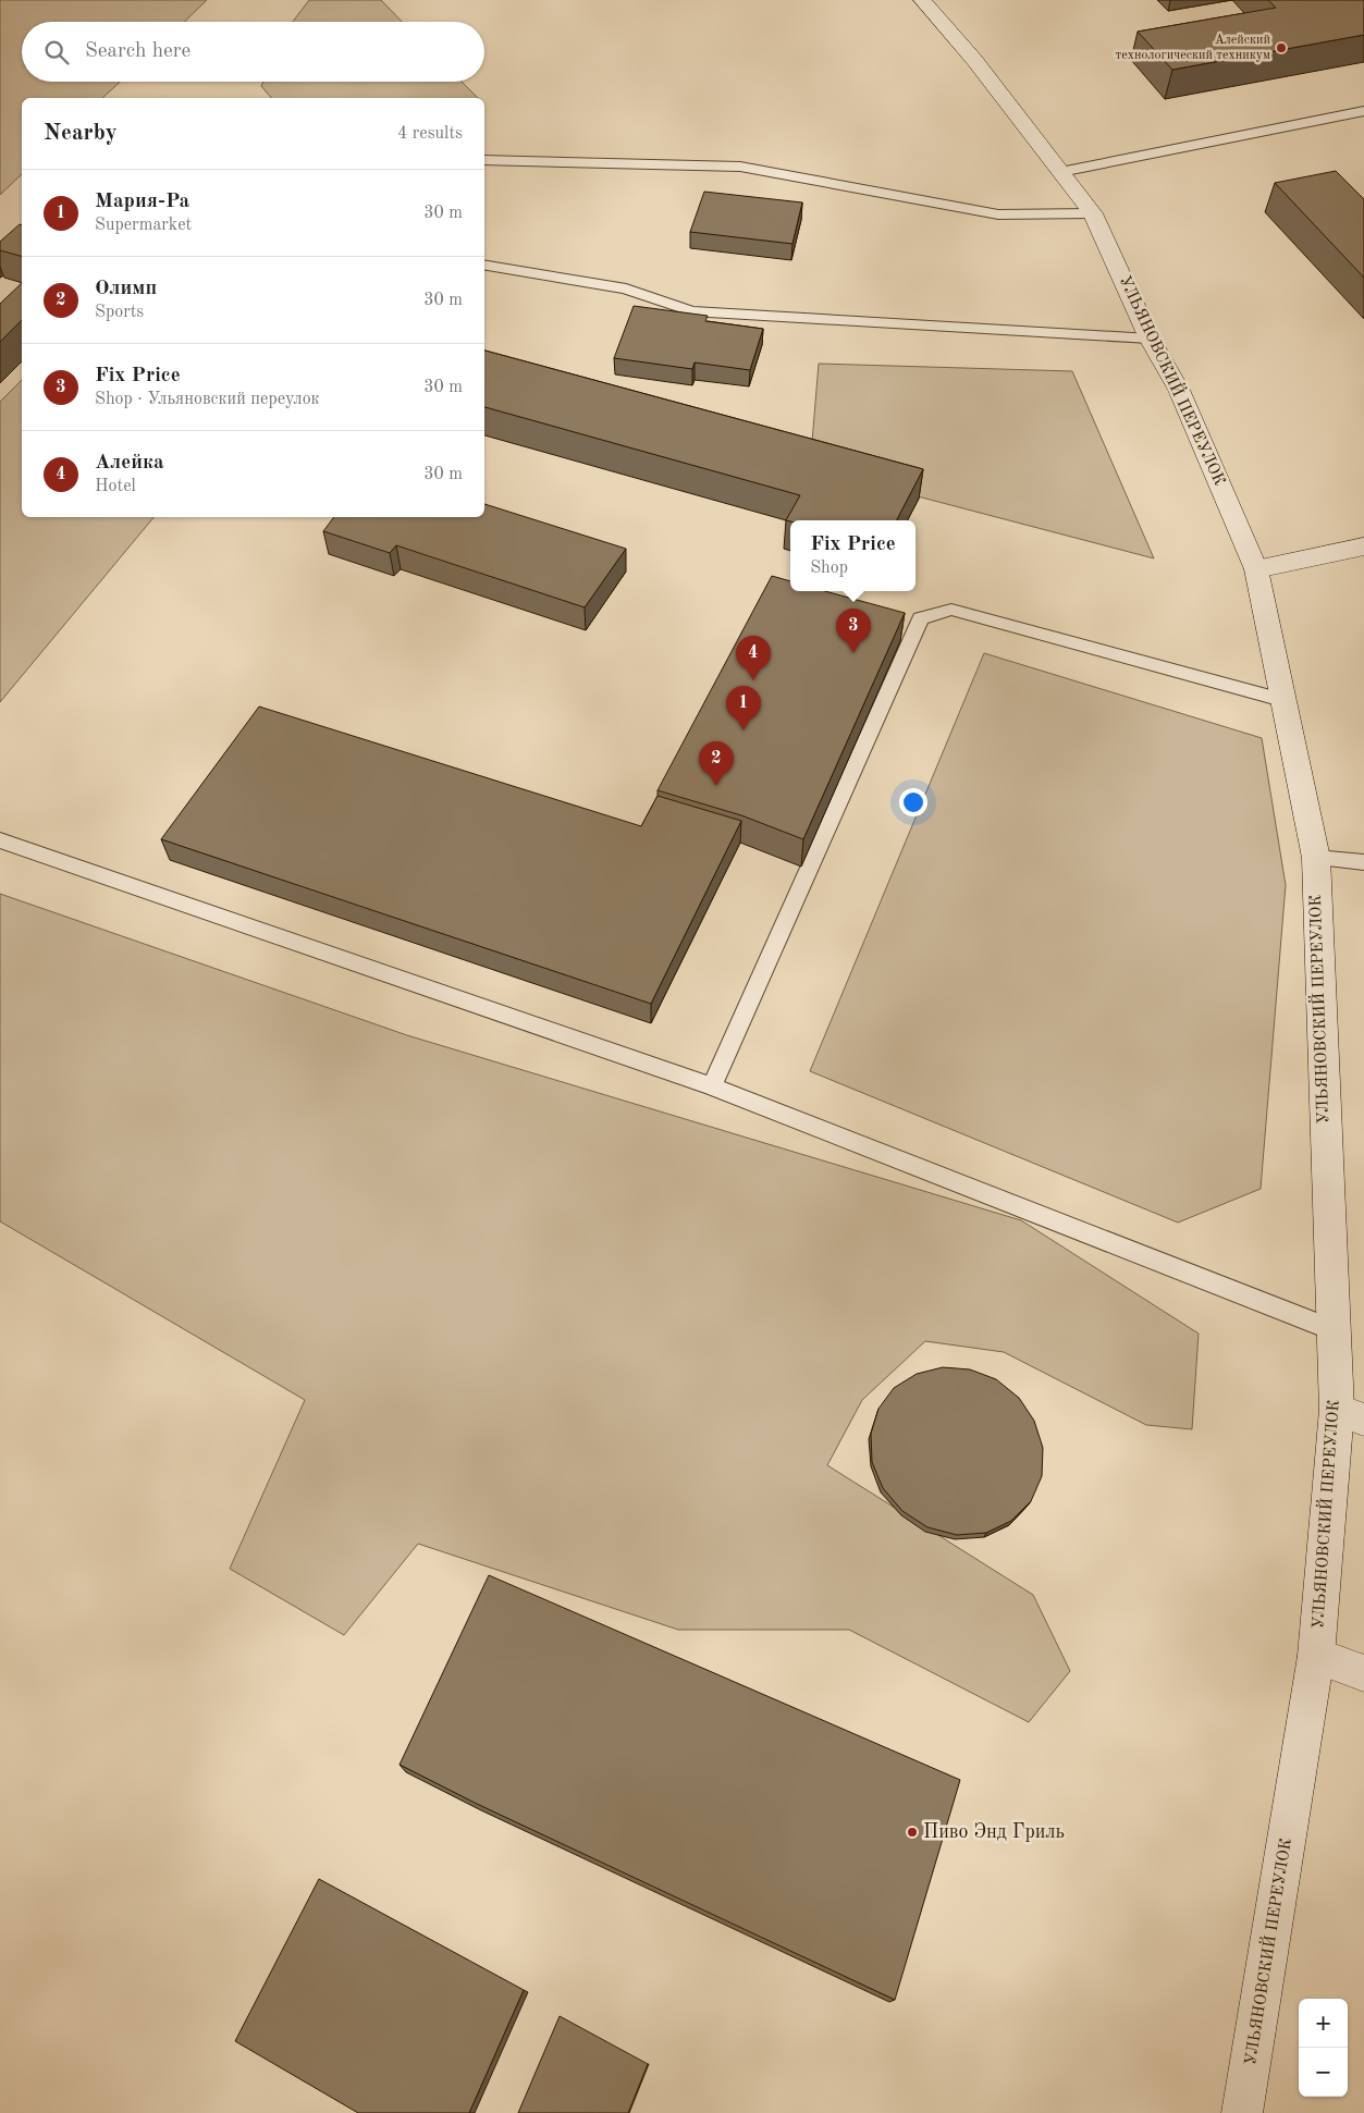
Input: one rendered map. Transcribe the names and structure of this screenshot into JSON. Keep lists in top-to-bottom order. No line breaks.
{"streets":{"main road":["УЛЬЯНОВСКИЙ ПЕРЕУЛОК"]},"places":["Алейский технологический техникум","Пиво Энд Гриль"],"page":{"search":"Search here","heading":["Nearby","4 results"],"list":[{"mark":"1","name":"Мария-Ра","note":"Supermarket","value":"30 m"},{"mark":"2","name":"Олимп","note":"Sports","value":"30 m"},{"mark":"3","name":"Fix Price","note":"Shop · Ульяновский переулок","value":"30 m"},{"mark":"4","name":"Алейка","note":"Hotel","value":"30 m"}],"popup":["Fix Price","Shop"],"pins":["3","4","1","2"],"map_buttons":["+","−"]}}
